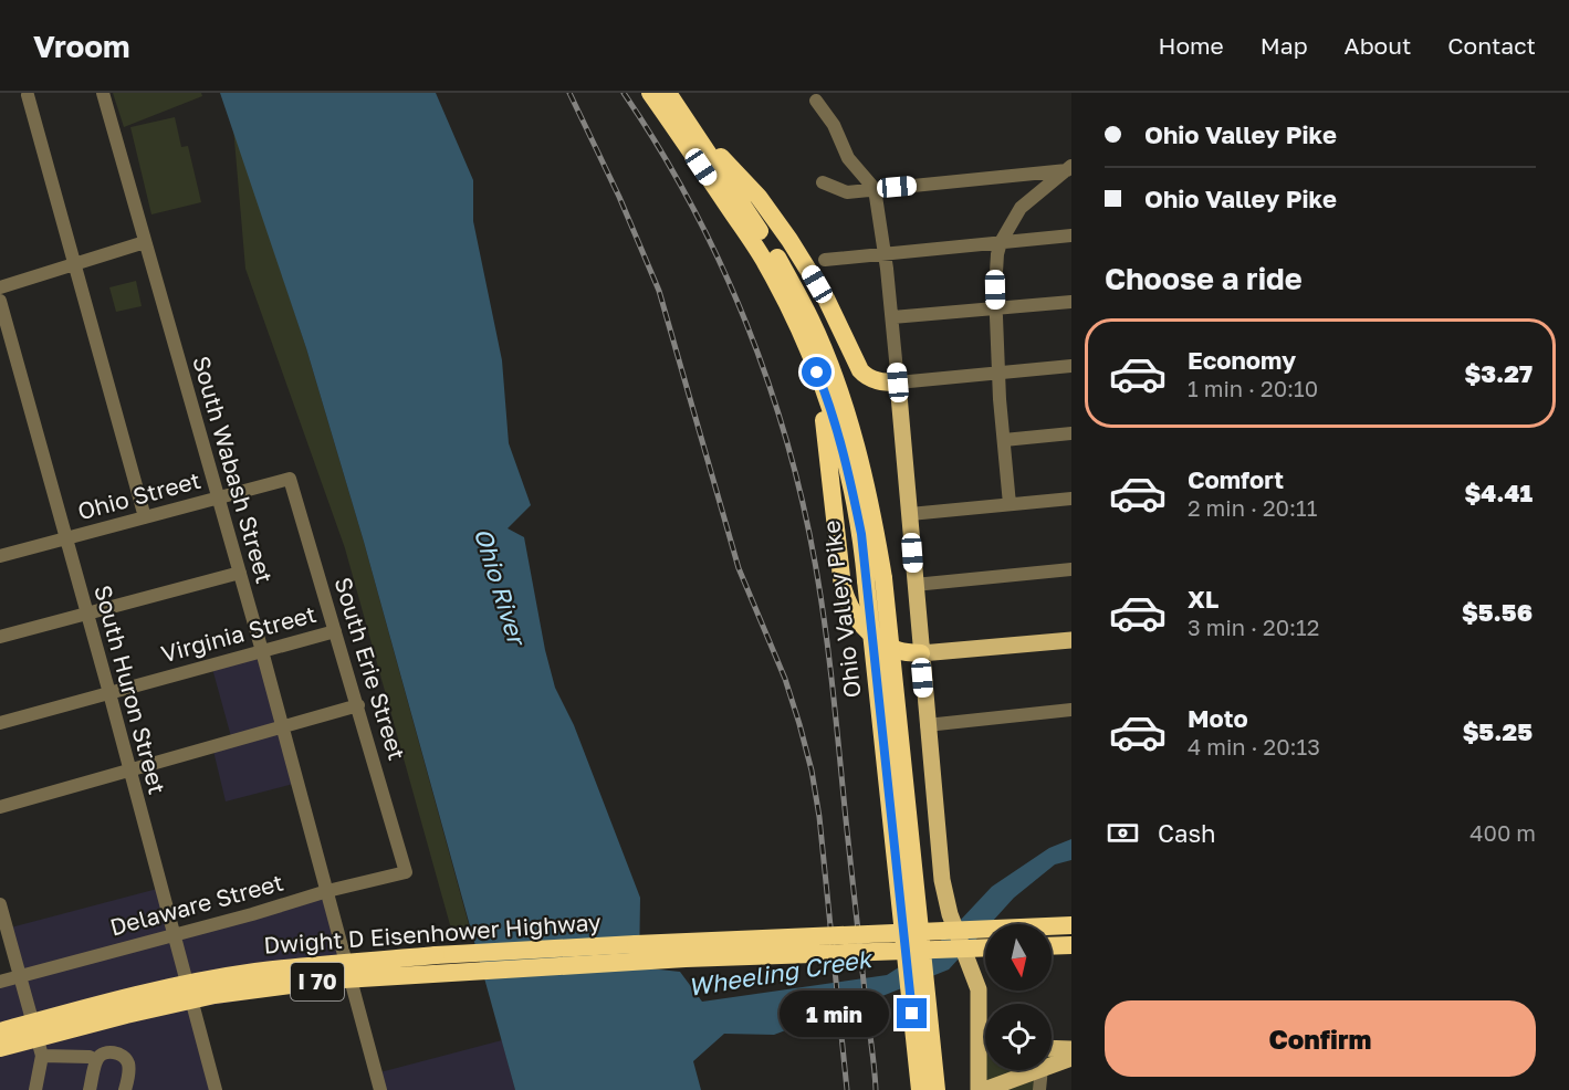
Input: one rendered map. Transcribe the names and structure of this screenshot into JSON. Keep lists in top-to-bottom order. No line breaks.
{"streets":{"highway":["Ohio Valley Pike","Dwight D Eisenhower Highway","I 70"],"street":["South Wabash Street","Ohio Street","Virginia Street","South Erie Street","South Huron Street","Delaware Street"]},"crossings":[["South Wabash Street","Ohio Street"],["South Wabash Street","Virginia Street"],["South Wabash Street","Delaware Street"],["Ohio Street","South Erie Street"],["Ohio Street","South Huron Street"],["Virginia Street","South Erie Street"],["Virginia Street","South Huron Street"],["South Erie Street","Delaware Street"],["South Huron Street","Delaware Street"],["Dwight D Eisenhower Highway","I 70"]],"water":["Ohio River","Wheeling Creek"],"north":"bottom","page":{"header":"Vroom","nav":["Home","Map","About","Contact"],"banner":["Ohio Valley Pike","Ohio Valley Pike"],"heading":"Choose a ride","list":[{"name":"Economy","note":"1 min · 20:10","value":"$3.27"},{"name":"Comfort","note":"2 min · 20:11","value":"$4.41"},{"name":"XL","note":"3 min · 20:12","value":"$5.56"},{"name":"Moto","note":"4 min · 20:13","value":"$5.25"}],"pay":["Cash","400 m"],"buttons":"Confirm","bubble":"1 min"}}
